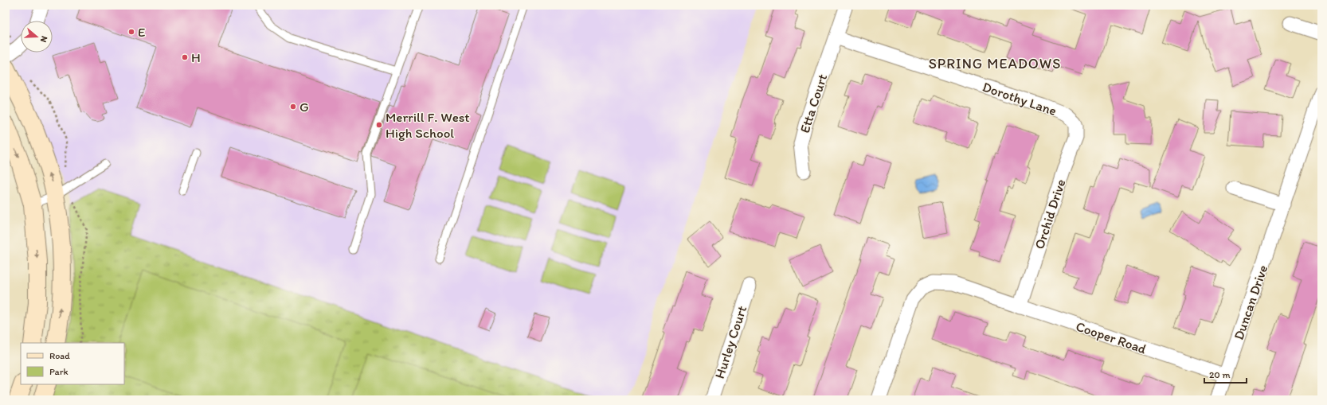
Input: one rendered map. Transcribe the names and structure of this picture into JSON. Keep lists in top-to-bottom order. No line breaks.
{"streets":{"street":["Dorothy Lane","Etta Court","Orchid Drive","Duncan Drive","Cooper Road","Hurley Court"]},"crossings":[["Dorothy Lane","Etta Court"],["Dorothy Lane","Orchid Drive"],["Orchid Drive","Cooper Road"],["Duncan Drive","Cooper Road"]],"districts":["SPRING MEADOWS"],"places":["E","H","G","Merrill F. West High School"],"legend":["Road","Park"],"scale_bar":"20 m","north":"right"}
